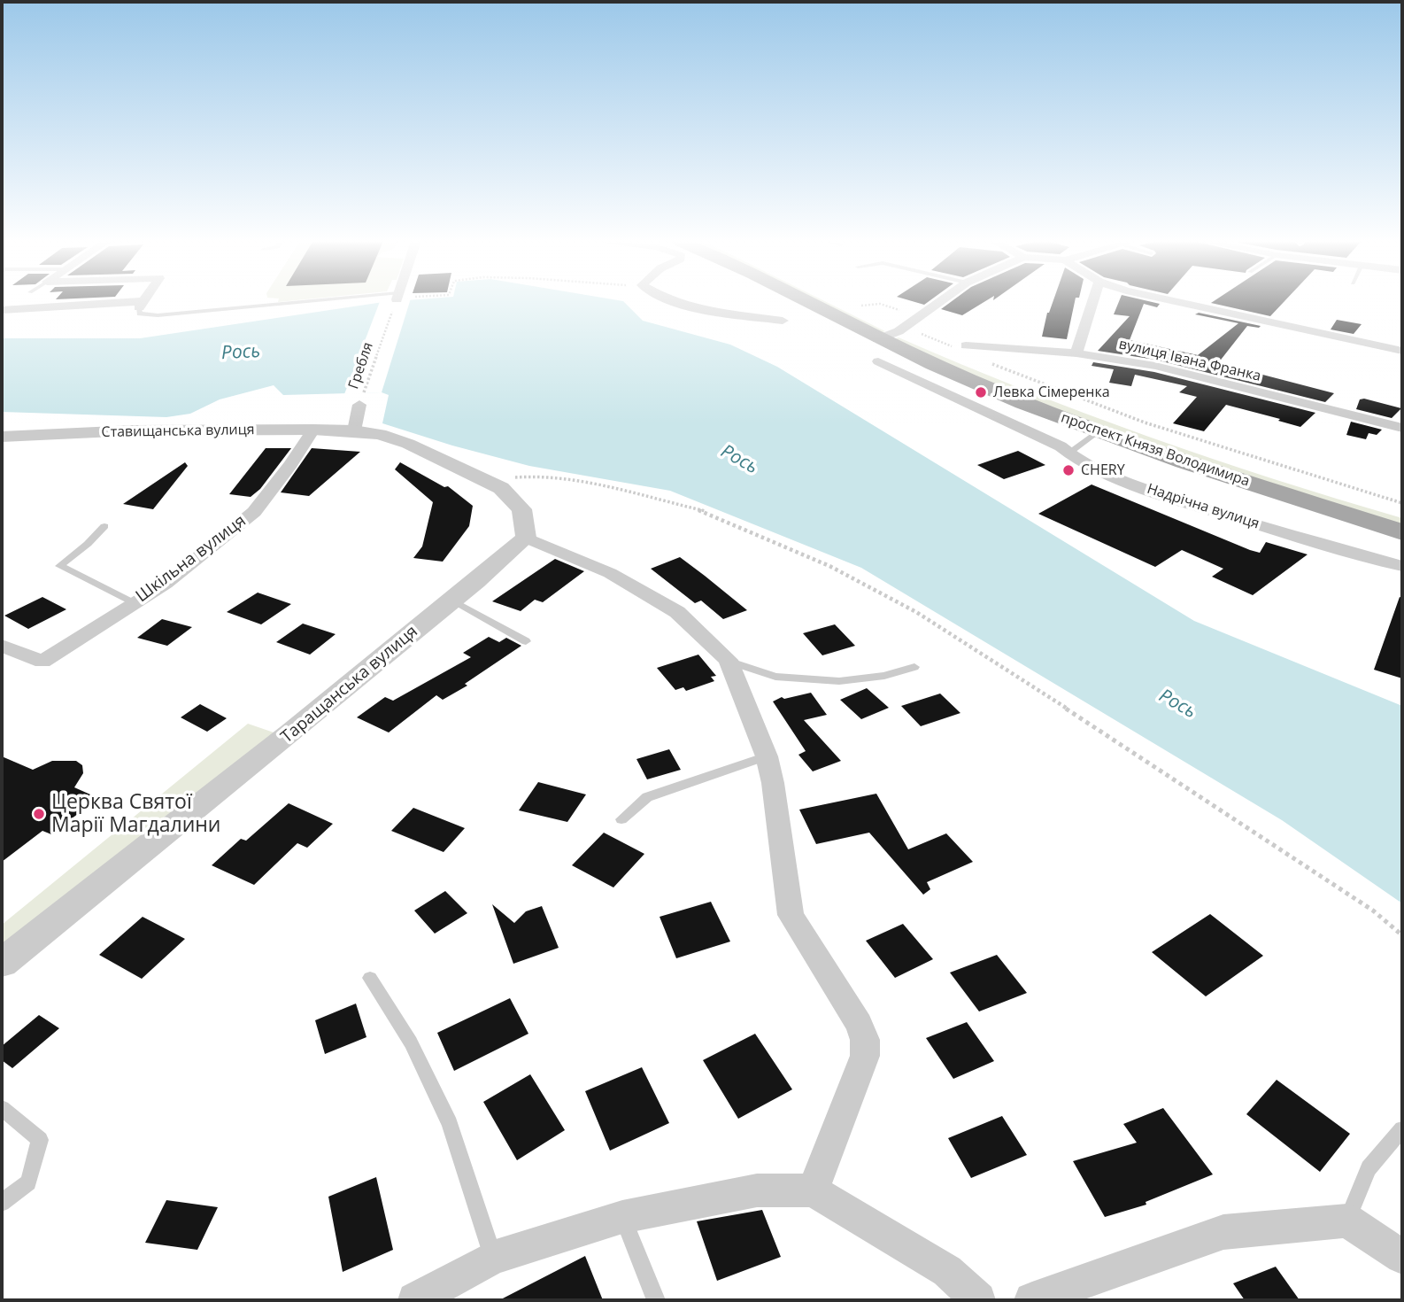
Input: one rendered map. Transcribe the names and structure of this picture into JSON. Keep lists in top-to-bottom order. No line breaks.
{"streets":{"main road":["проспект Князя Володимира"],"street":["вулиця Івана Франка","Ставищанська вулиця","Надрічна вулиця","Шкільна вулиця","Таращанська вулиця"],"path":["Гребля"]},"crossings":[["Ставищанська вулиця","Шкільна вулиця"],["проспект Князя Володимира","Надрічна вулиця"]],"water":["Рось"],"places":["Левка Сімеренка","CHERY","Церква Святої Марії Магдалини"]}
